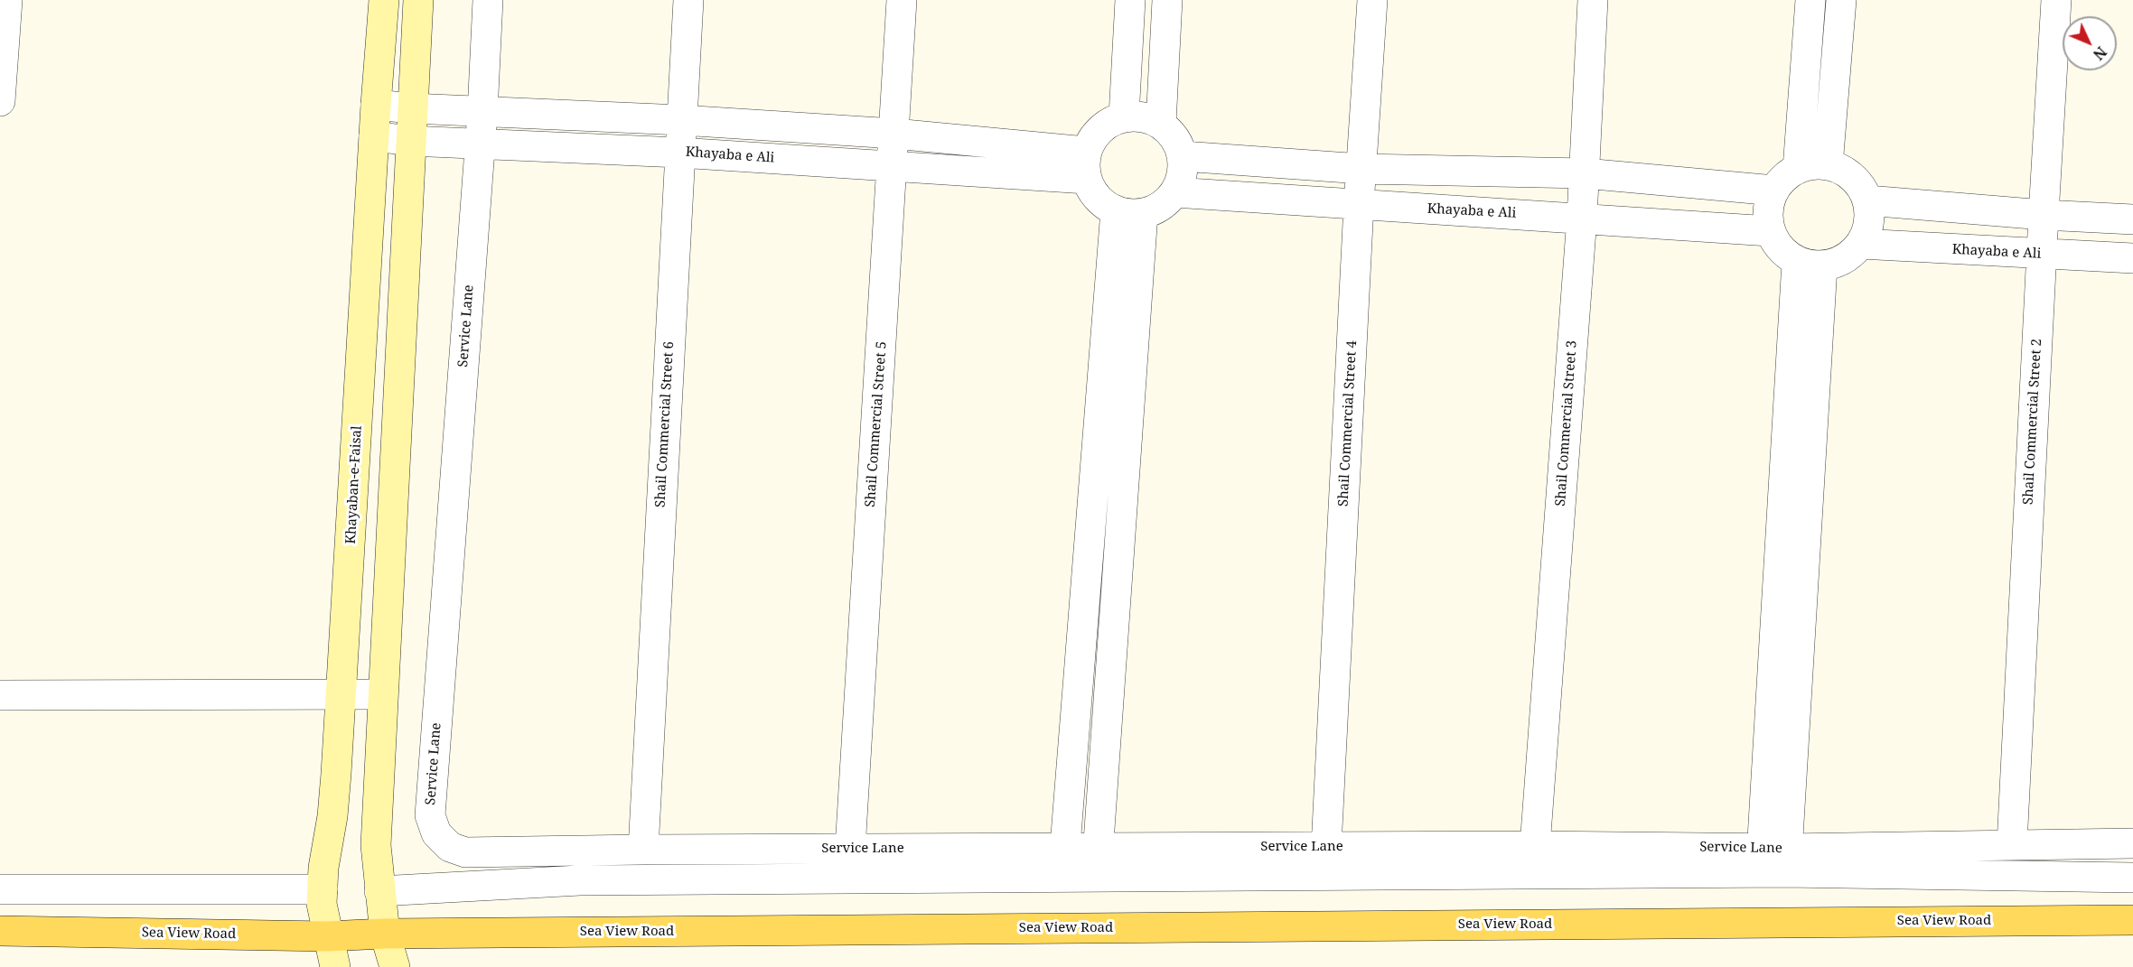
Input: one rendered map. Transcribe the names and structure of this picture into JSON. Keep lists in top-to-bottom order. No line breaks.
{"streets":{"main road":["Khayaban-e-Faisal","Sea View Road"],"street":["Khayaba e Ali","Service Lane","Shail Commercial Street 2","Shail Commercial Street 4","Shail Commercial Street 3","Shail Commercial Street 6","Shail Commercial Street 5"]},"crossings":[["Khayaba e Ali","Service Lane"],["Khayaba e Ali","Shail Commercial Street 2"],["Khayaba e Ali","Shail Commercial Street 4"],["Khayaba e Ali","Shail Commercial Street 3"],["Khayaba e Ali","Shail Commercial Street 6"],["Khayaba e Ali","Shail Commercial Street 5"],["Khayaba e Ali","Khayaban-e-Faisal"],["Service Lane","Shail Commercial Street 2"],["Service Lane","Shail Commercial Street 4"],["Service Lane","Shail Commercial Street 3"],["Service Lane","Shail Commercial Street 6"],["Service Lane","Shail Commercial Street 5"],["Khayaban-e-Faisal","Sea View Road"]],"north":"bottom right"}
